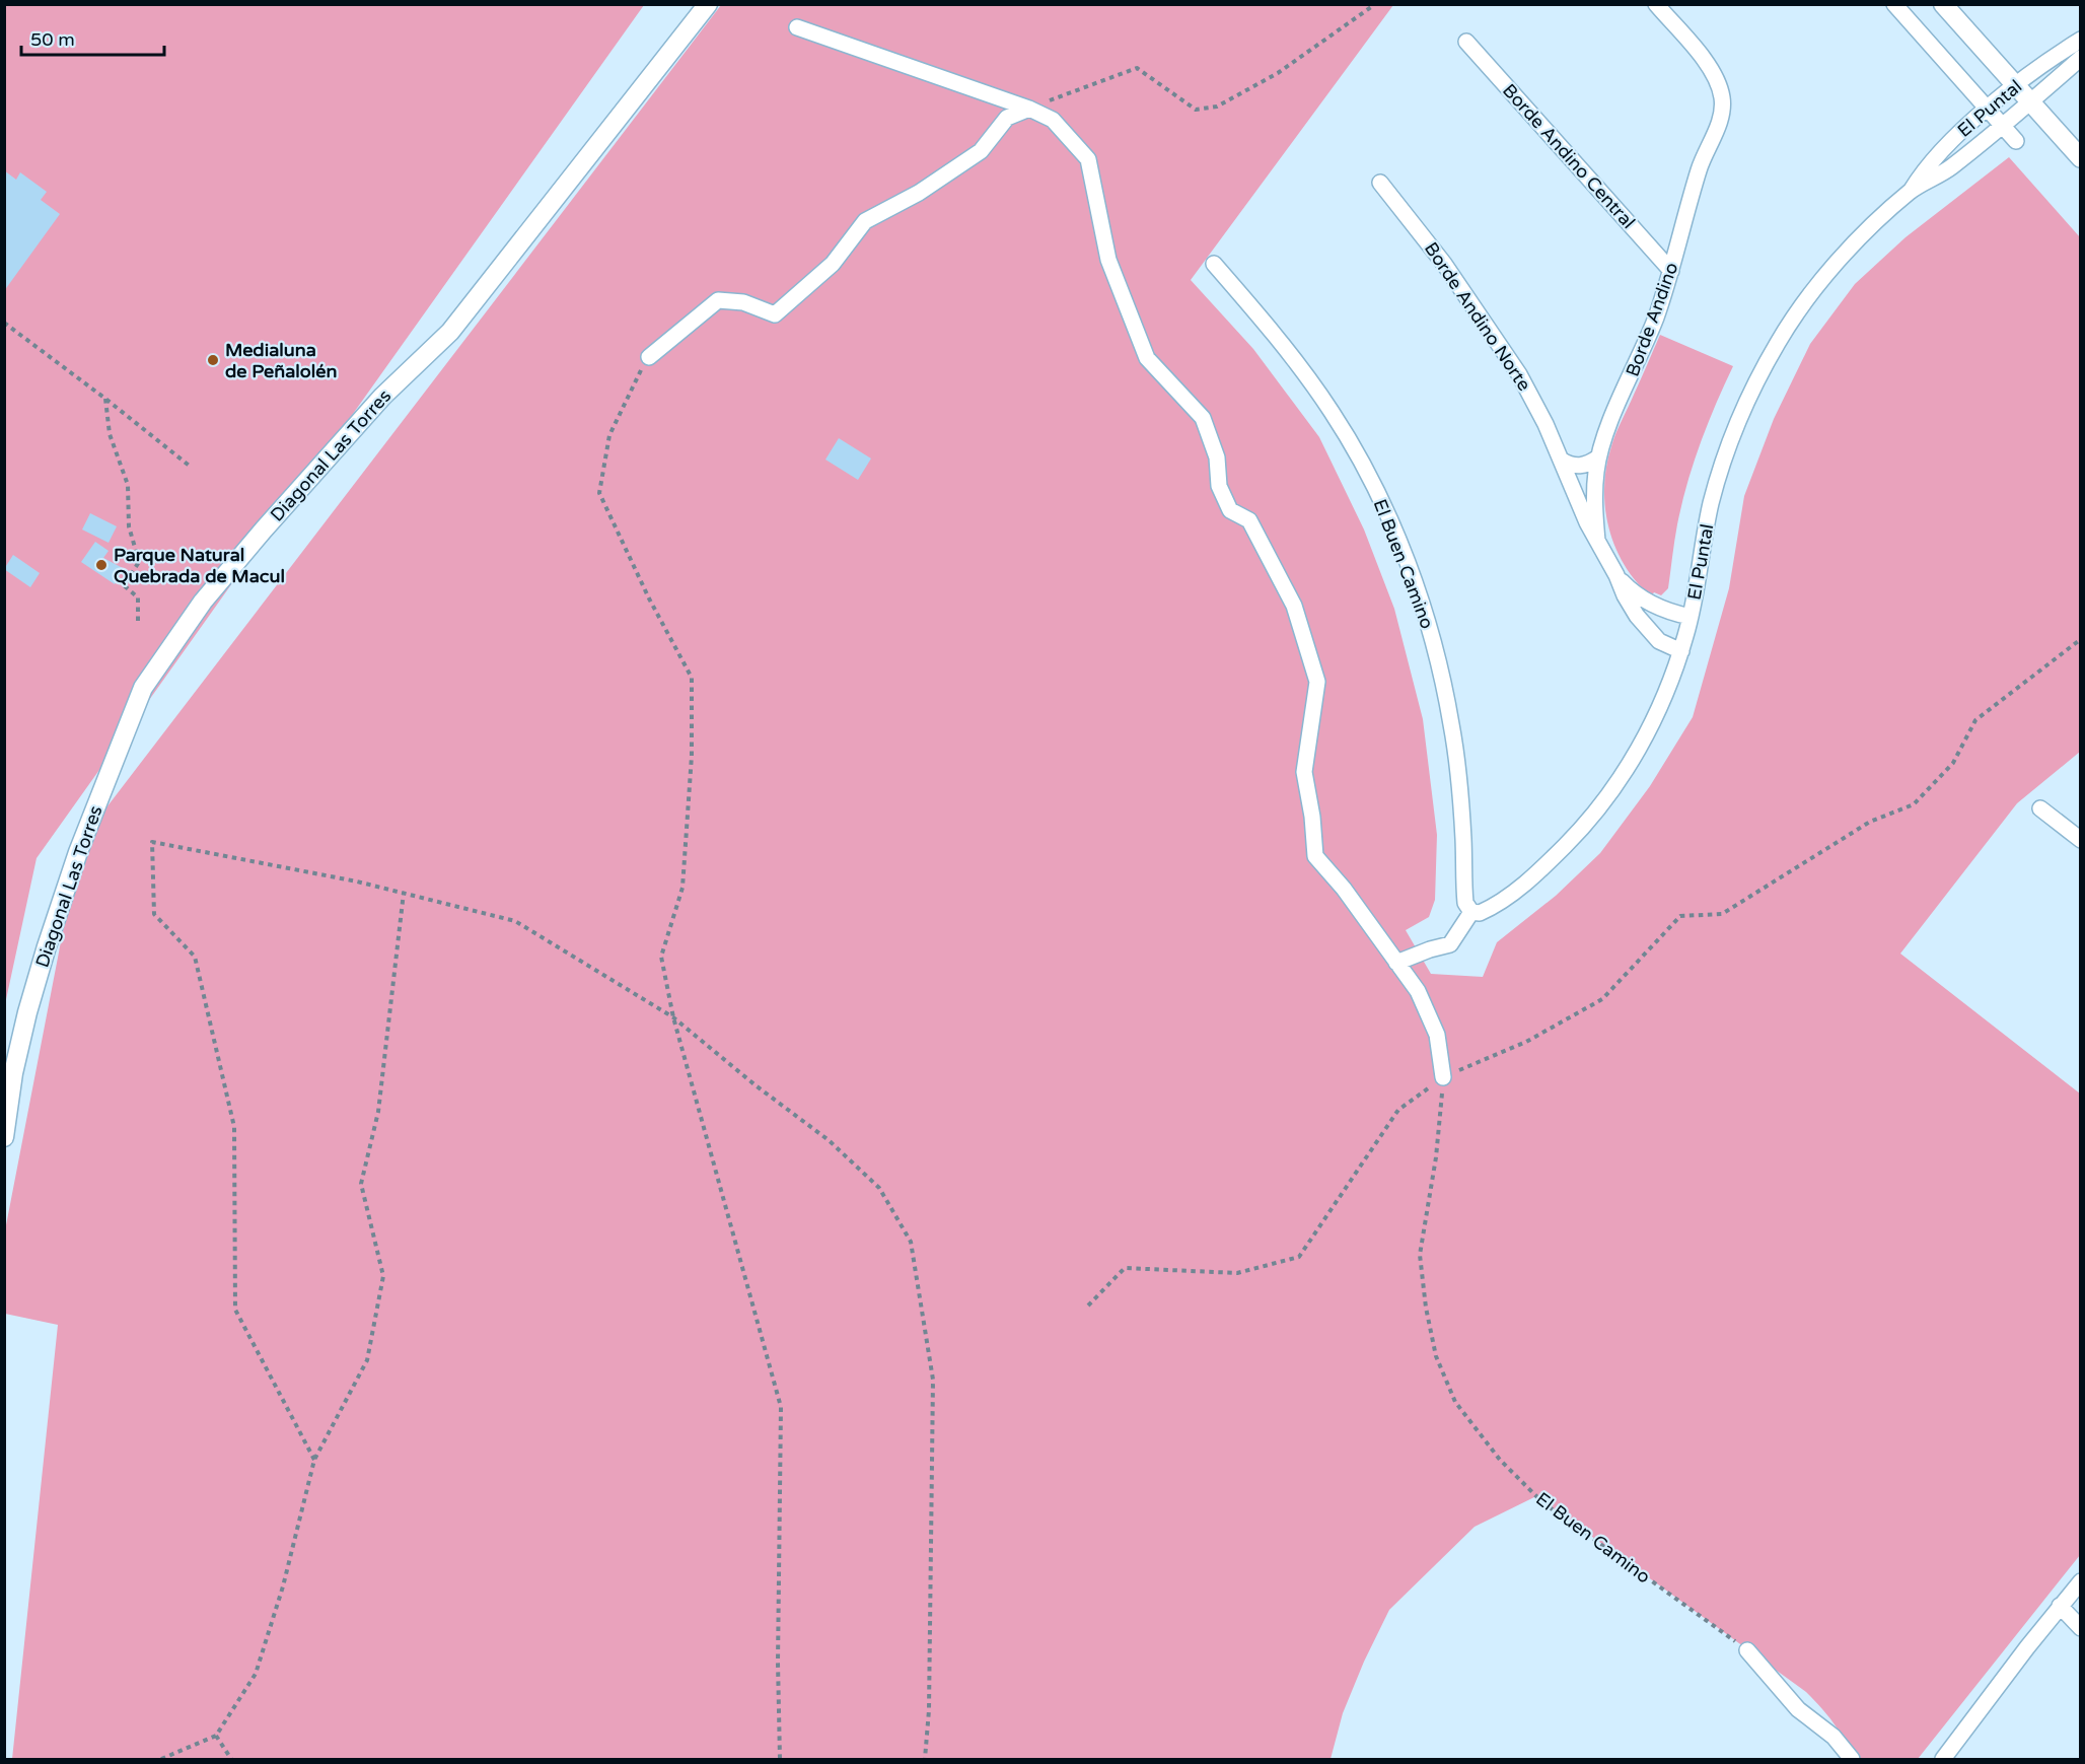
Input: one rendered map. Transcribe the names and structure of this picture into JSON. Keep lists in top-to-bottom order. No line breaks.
{"streets":{"street":["El Puntal","Borde Andino Central","Borde Andino Norte","Borde Andino","Diagonal Las Torres","El Buen Camino"]},"crossings":[["El Puntal","El Buen Camino"],["Borde Andino Central","Borde Andino"],["Borde Andino Norte","Borde Andino"]],"places":["Medialuna de Peñalolén","Parque Natural Quebrada de Macul"],"scale_bar":"50 m"}
